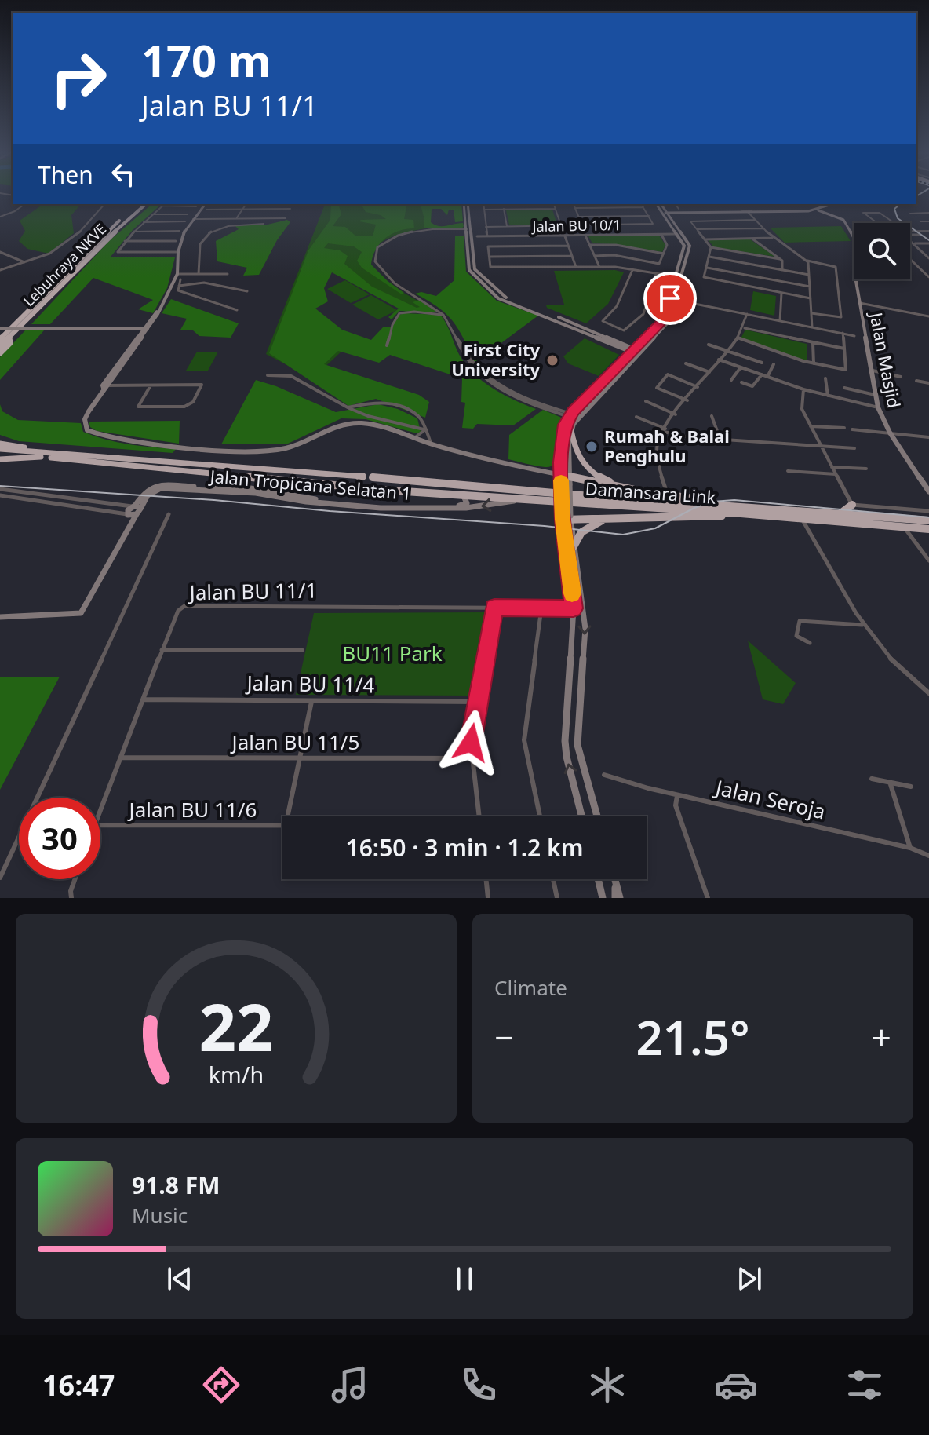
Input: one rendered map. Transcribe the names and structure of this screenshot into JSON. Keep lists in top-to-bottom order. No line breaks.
{"streets":{"highway":["Lebuhraya NKVE","Damansara Link"],"street":["Jalan BU 10/1","Jalan Masjid","Jalan Tropicana Selatan 1","Jalan BU 11/1","Jalan BU 11/4","Jalan BU 11/5","Jalan Seroja","Jalan BU 11/6"]},"crossings":[["Jalan Tropicana Selatan 1","Damansara Link"],["Jalan BU 11/1","Jalan BU 11/4"],["Jalan BU 11/1","Jalan BU 11/5"]],"parks":["BU11 Park"],"places":["First City University","Rumah & Balai Penghulu"],"page":{"turn":["170 m","Jalan BU 11/1"],"then":"Then","limit":"30","trip":"16:50 · 3 min · 1.2 km","tile":"Climate","heat":["−","21.5°","+"],"song":["91.8 FM","Music"],"tabs":"16:47","gauge":["22","km/h"]}}
